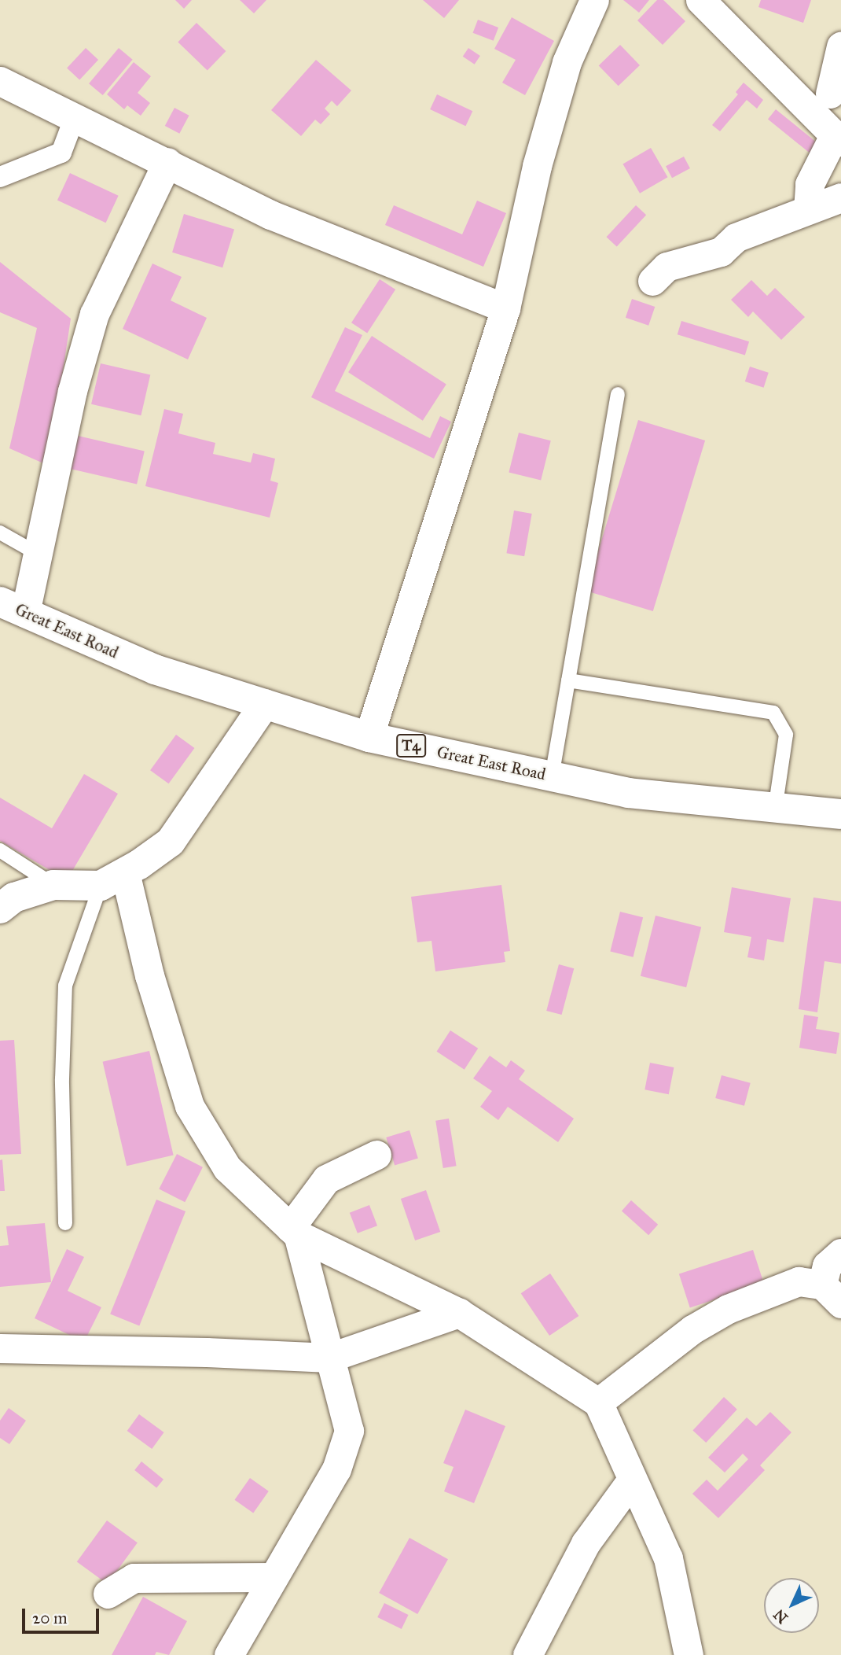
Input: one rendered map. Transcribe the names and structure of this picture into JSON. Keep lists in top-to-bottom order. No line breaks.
{"streets":{"main road":["Great East Road","T4"]},"scale_bar":"20 m","north":"bottom left"}
